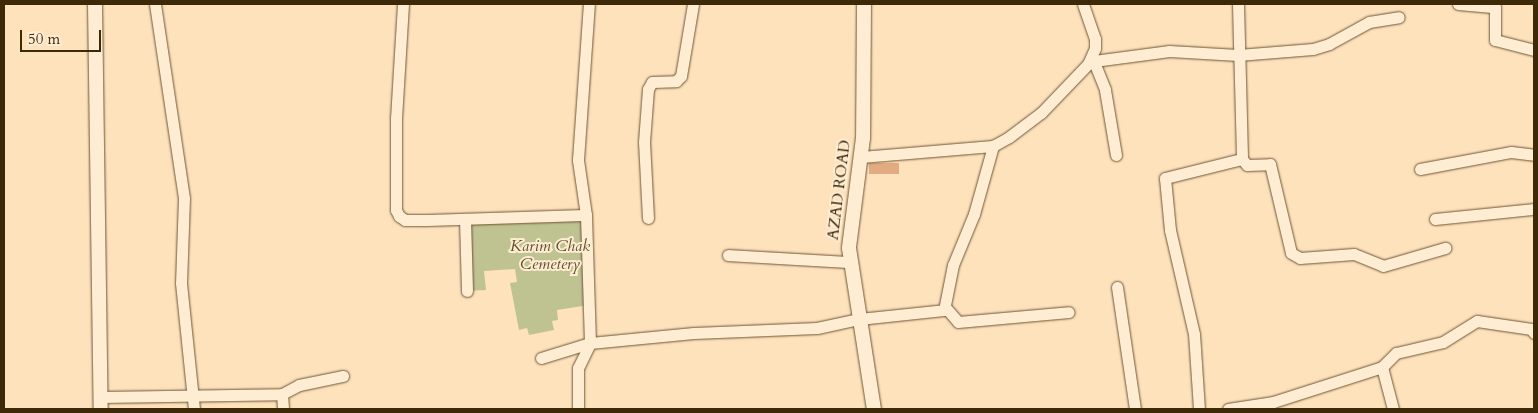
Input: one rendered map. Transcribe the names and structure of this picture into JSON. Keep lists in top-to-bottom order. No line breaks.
{"streets":{"street":["AZAD ROAD"]},"parks":["Karim Chak Cemetery"],"scale_bar":"50 m"}
